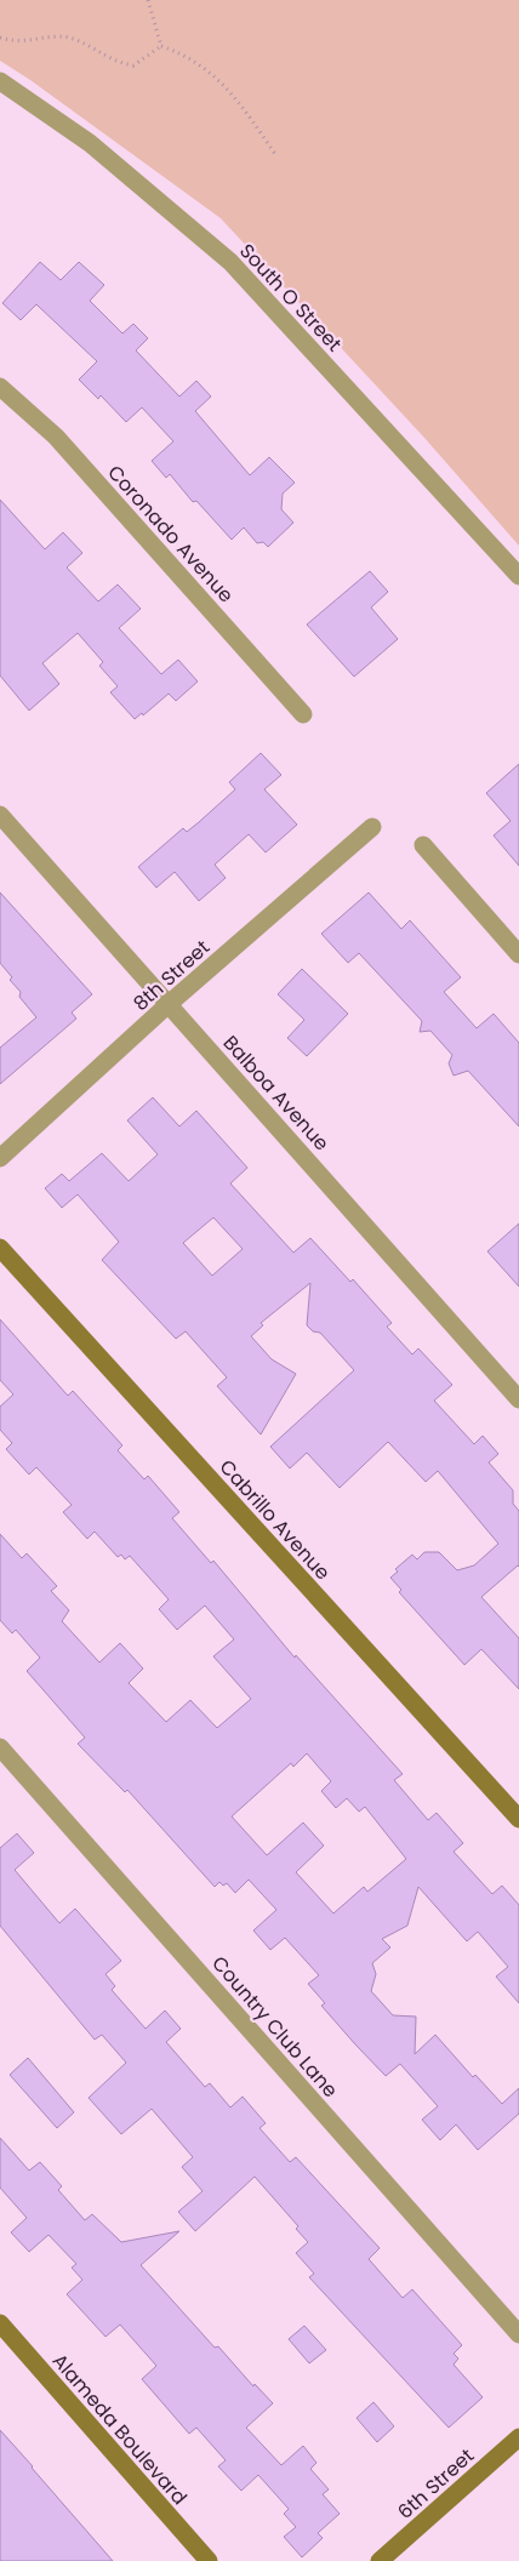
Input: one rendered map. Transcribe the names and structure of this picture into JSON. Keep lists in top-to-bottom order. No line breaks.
{"streets":{"street":["South O Street","Coronado Avenue","8th Street","Balboa Avenue","Cabrillo Avenue","Country Club Lane","Alameda Boulevard","6th Street"]},"crossings":[["8th Street","Balboa Avenue"]]}
